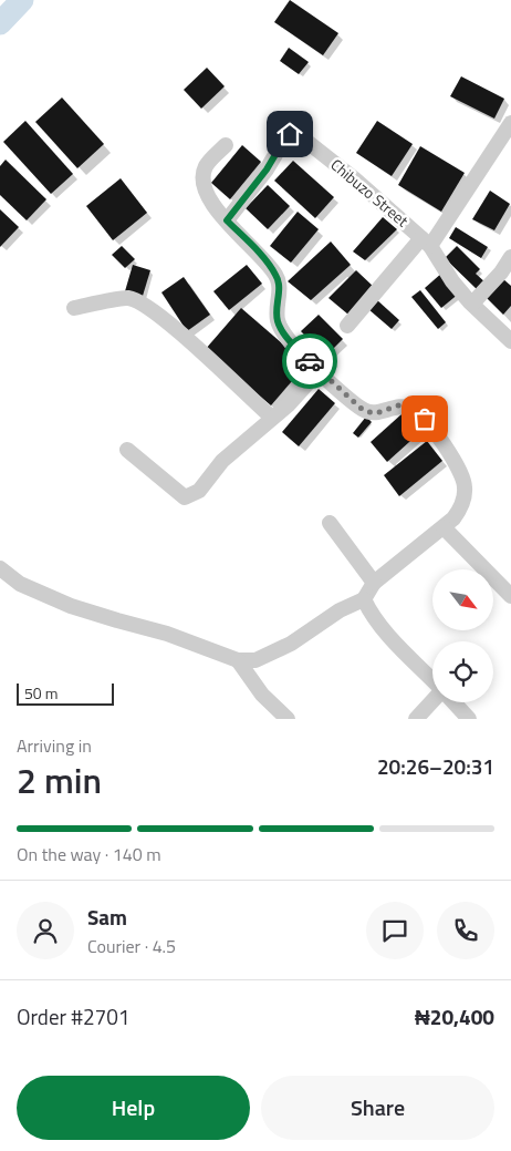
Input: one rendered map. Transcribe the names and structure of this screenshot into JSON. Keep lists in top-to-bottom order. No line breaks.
{"streets":{"street":["Chibuzo Street"]},"scale_bar":"50 m","north":"bottom right","page":{"scale":"50 m","heading":["2 min","Arriving in","20:26–20:31"],"panel":["Sam","Courier · 4.5","Order #2701","₦20,400"],"bar":"On the way · 140 m","buttons":["Help","Share"]}}
